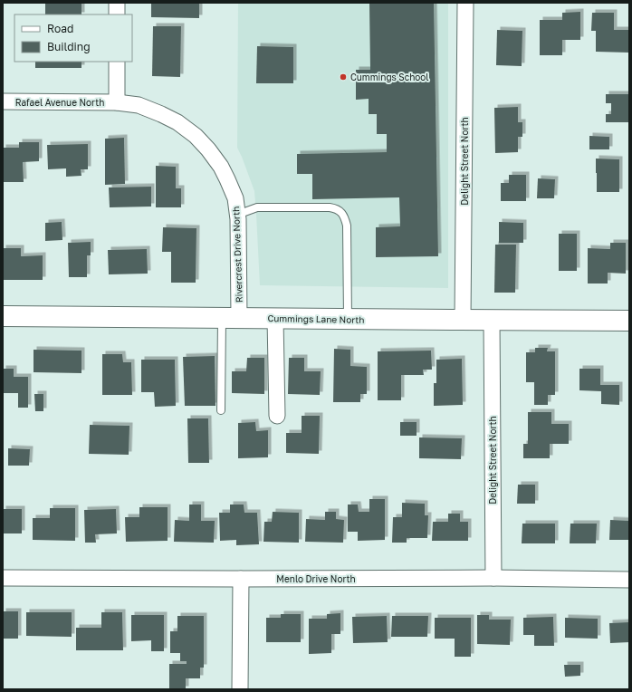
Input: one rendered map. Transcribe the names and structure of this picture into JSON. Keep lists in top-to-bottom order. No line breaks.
{"streets":{"street":["Rafael Avenue North","Delight Street North","Rivercrest Drive North","Cummings Lane North","Menlo Drive North"]},"crossings":[["Rafael Avenue North","Rivercrest Drive North"],["Delight Street North","Cummings Lane North"],["Delight Street North","Menlo Drive North"],["Rivercrest Drive North","Cummings Lane North"]],"places":["Cummings School"],"legend":["Road","Building"]}
